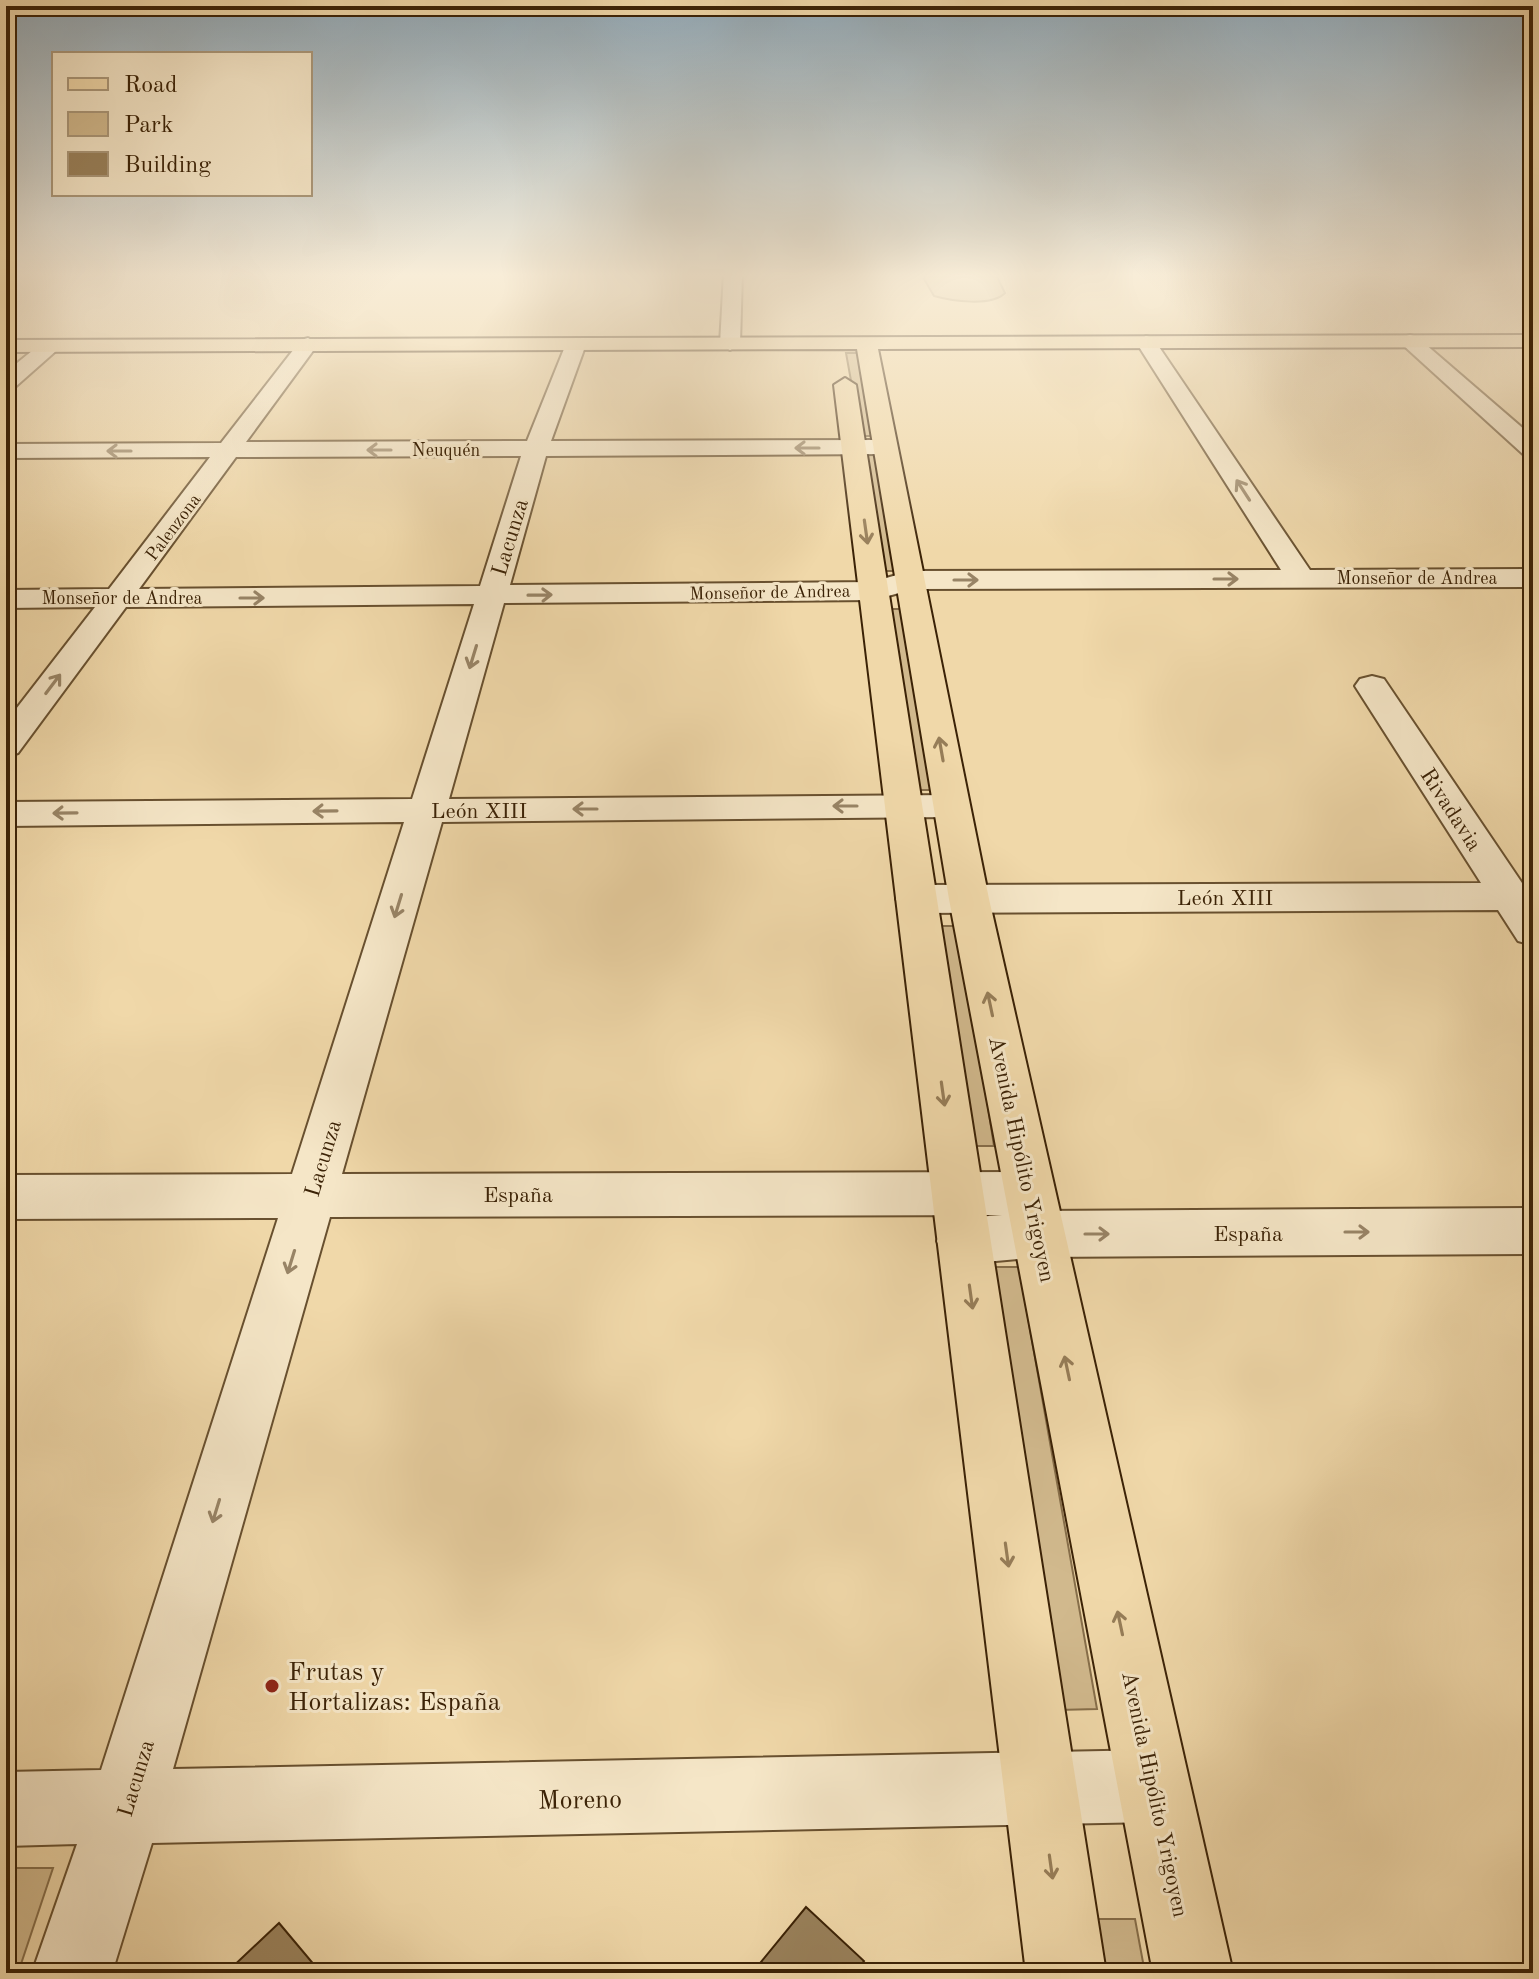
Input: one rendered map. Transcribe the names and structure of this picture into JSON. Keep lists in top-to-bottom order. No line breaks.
{"streets":{"main road":["Avenida Hipólito Yrigoyen"],"street":["Neuquén","Palenzona","Lacunza","Monseñor de Andrea","Rivadavia","León XIII","España","Moreno"]},"crossings":[["Neuquén","Palenzona"],["Neuquén","Lacunza"],["Neuquén","Avenida Hipólito Yrigoyen"],["Palenzona","Monseñor de Andrea"],["Lacunza","Monseñor de Andrea"],["Lacunza","León XIII"],["Lacunza","España"],["Lacunza","Moreno"],["Monseñor de Andrea","Avenida Hipólito Yrigoyen"],["Rivadavia","León XIII"],["León XIII","Avenida Hipólito Yrigoyen"],["Avenida Hipólito Yrigoyen","España"],["Avenida Hipólito Yrigoyen","Moreno"]],"one_way":["Neuquén","Palenzona","Lacunza","Monseñor de Andrea","León XIII"],"places":["Frutas y Hortalizas: España"],"legend":["Road","Park","Building"]}
